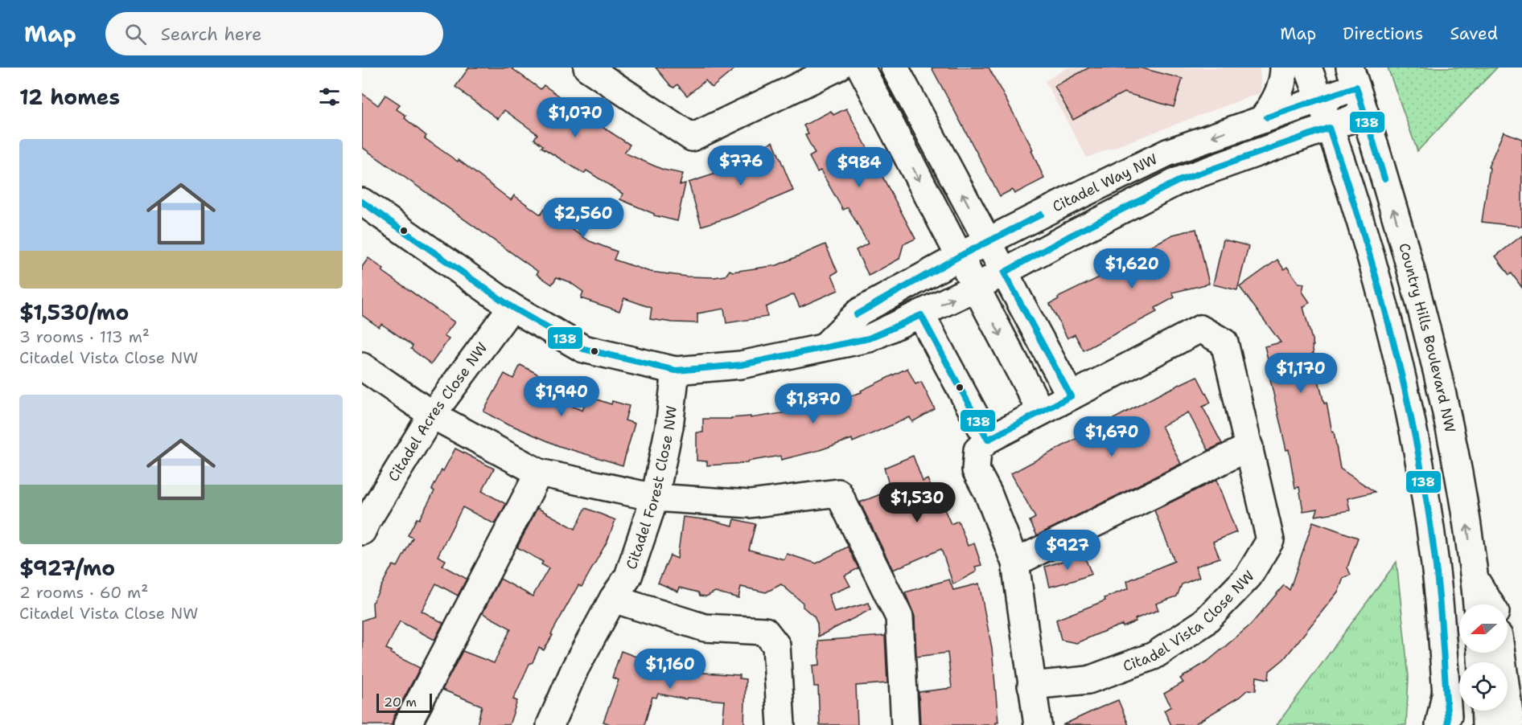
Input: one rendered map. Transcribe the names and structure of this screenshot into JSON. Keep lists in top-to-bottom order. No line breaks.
{"streets":{"main road":["Citadel Way NW","Country Hills Boulevard NW","Citadel Acres Close NW","Citadel Forest Close NW","Citadel Vista Close NW"]},"crossings":[["Citadel Way NW","Country Hills Boulevard NW"],["Citadel Way NW","Citadel Acres Close NW"],["Citadel Way NW","Citadel Forest Close NW"]],"lines":["transit line 138"],"scale_bar":"20 m","north":"left","page":{"header":"Map","search":"Search here","nav":["Map","Directions","Saved"],"heading":"12 homes","price":["$1,070","$776","$984","$2,560","$1,620","$1,170","$1,940","$1,870","$1,670","$1,530","$927","$1,160"],"list":[{"name":"$1,530/mo","note":"3 rooms · 113 m² · Citadel Vista Close NW"},{"name":"$927/mo","note":"2 rooms · 60 m² · Citadel Vista Close NW"}],"scale":"20 m"}}
